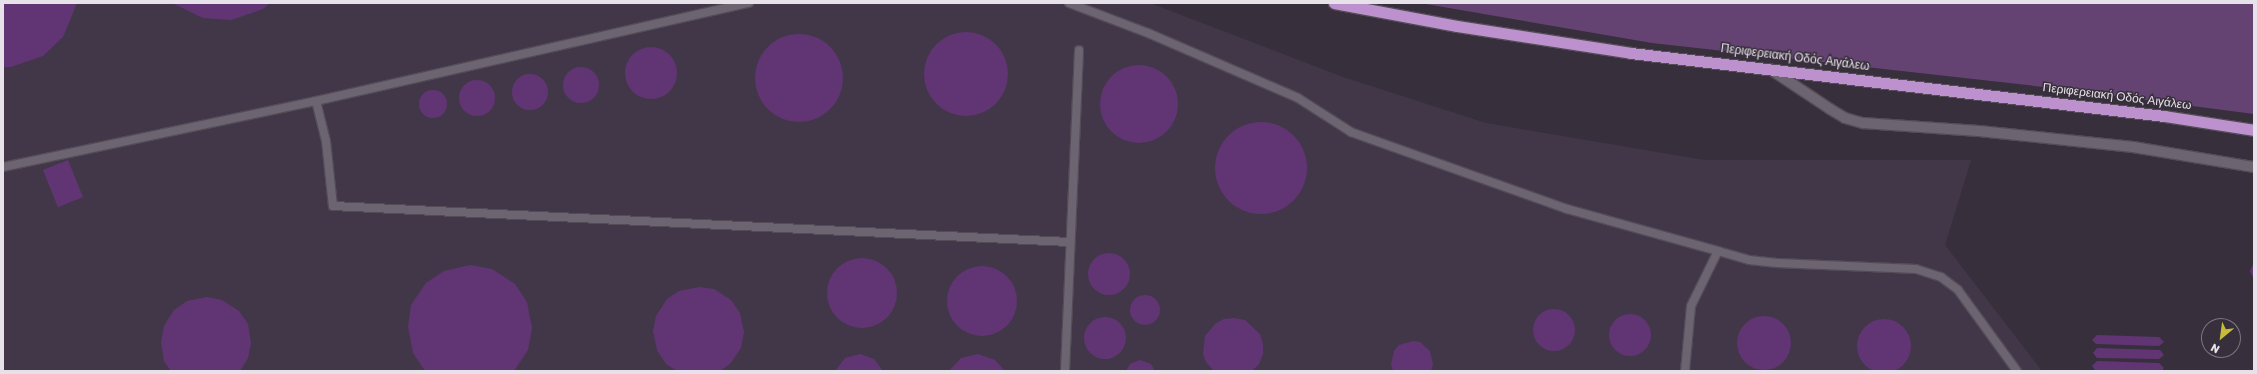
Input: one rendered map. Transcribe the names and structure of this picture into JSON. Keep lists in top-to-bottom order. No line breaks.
{"streets":{"highway":["Περιφερειακή Οδός Αιγάλεω"]},"north":"bottom left"}
